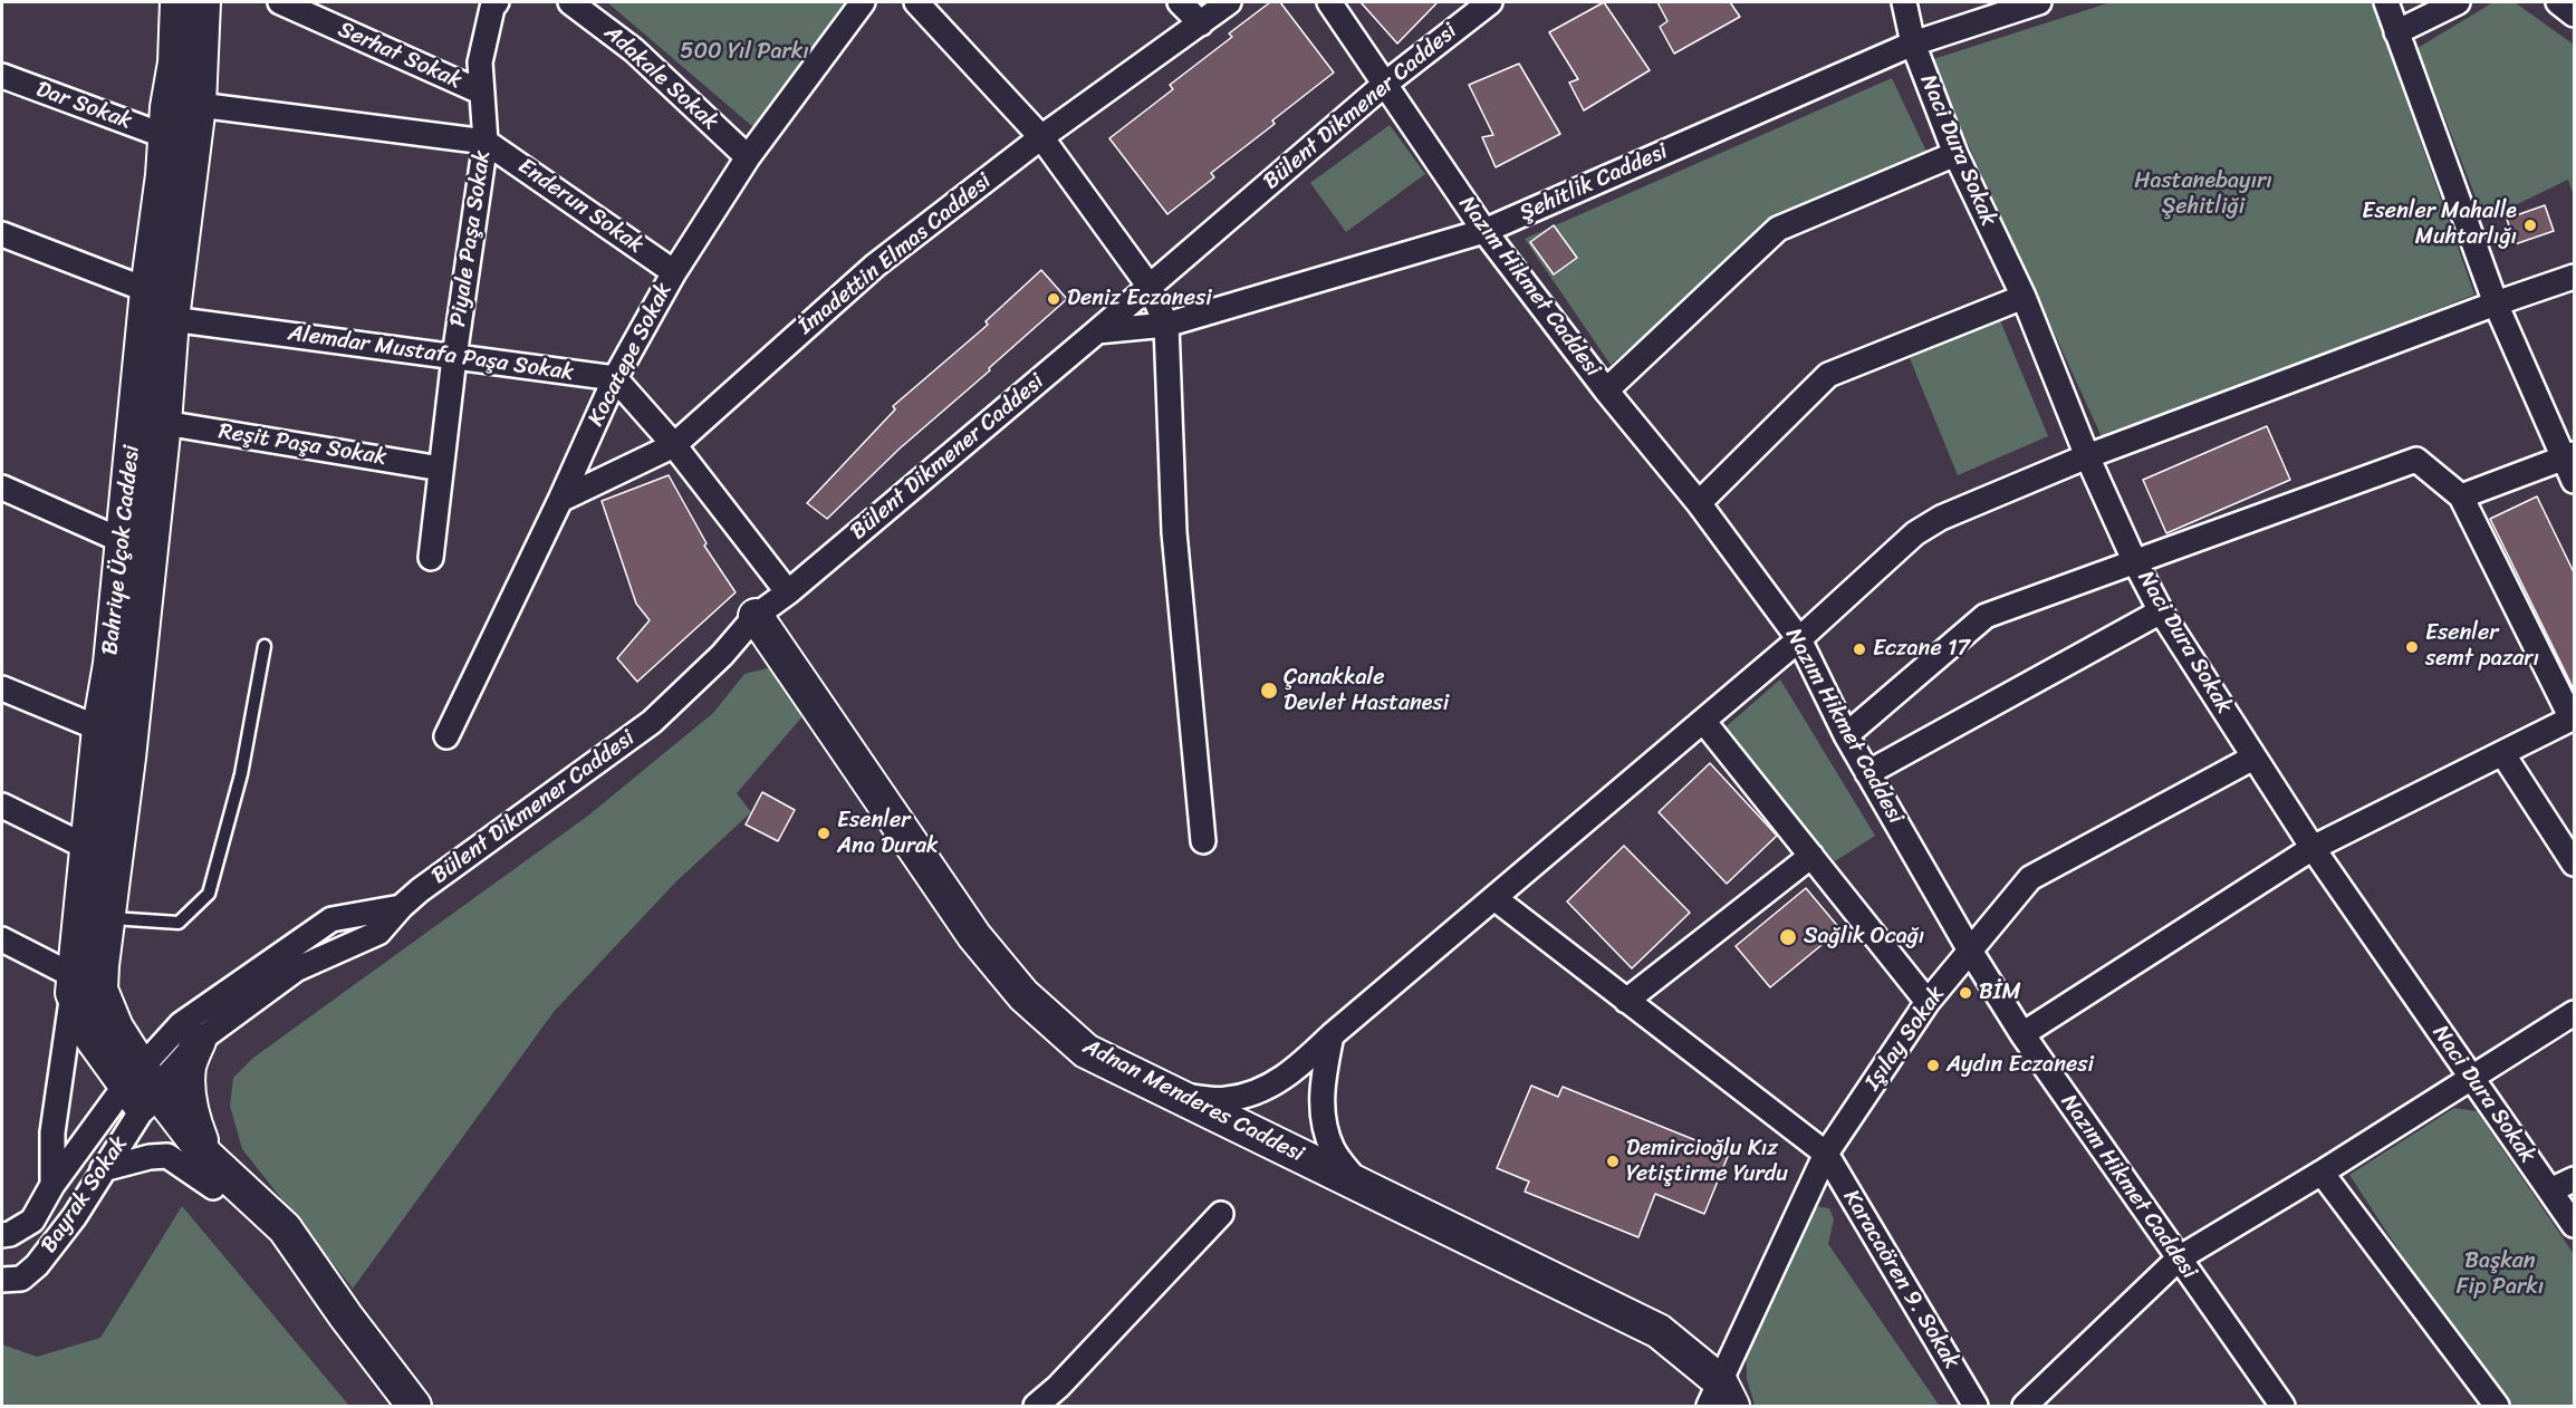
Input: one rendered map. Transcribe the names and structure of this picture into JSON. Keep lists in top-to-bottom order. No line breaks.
{"streets":{"street":["Serhat Sokak","Adakale Sokak","Dar Sokak","Bülent Dikmener Caddesi","Naci Dura Sokak","Şehitlik Caddesi","Enderun Sokak","Piyale Paşa Sokak","İmadettin Elmas Caddesi","Nazım Hikmet Caddesi","Alemdar Mustafa Paşa Sokak","Kocatepe Sokak","Reşit Paşa Sokak","Bahriye Üçok Caddesi","Işılay Sokak","Adnan Menderes Caddesi","Bayrak Sokak","Karacaören 9. Sokak"]},"crossings":[["Serhat Sokak","Piyale Paşa Sokak"],["Adakale Sokak","Kocatepe Sokak"],["Dar Sokak","Bahriye Üçok Caddesi"],["Bülent Dikmener Caddesi","Şehitlik Caddesi"],["Bülent Dikmener Caddesi","Nazım Hikmet Caddesi"],["Bülent Dikmener Caddesi","Bahriye Üçok Caddesi"],["Bülent Dikmener Caddesi","Adnan Menderes Caddesi"],["Bülent Dikmener Caddesi","Bayrak Sokak"],["Naci Dura Sokak","Şehitlik Caddesi"],["Naci Dura Sokak","Işılay Sokak"],["Şehitlik Caddesi","Nazım Hikmet Caddesi"],["Enderun Sokak","Piyale Paşa Sokak"],["Enderun Sokak","Kocatepe Sokak"],["Piyale Paşa Sokak","Alemdar Mustafa Paşa Sokak"],["Piyale Paşa Sokak","Reşit Paşa Sokak"],["İmadettin Elmas Caddesi","Kocatepe Sokak"],["Nazım Hikmet Caddesi","Işılay Sokak"],["Alemdar Mustafa Paşa Sokak","Kocatepe Sokak"],["Alemdar Mustafa Paşa Sokak","Bahriye Üçok Caddesi"],["Reşit Paşa Sokak","Bahriye Üçok Caddesi"],["Bahriye Üçok Caddesi","Bayrak Sokak"],["Işılay Sokak","Adnan Menderes Caddesi"],["Işılay Sokak","Karacaören 9. Sokak"]],"parks":["500 Yıl Parkı","Hastanebayırı Şehitliği","Başkan Fip Parkı"],"places":["Esenler Mahalle Muhtarlığı","Deniz Eczanesi","Esenler semt pazarı","Eczane 17","Çanakkale Devlet Hastanesi","Esenler Ana Durak","Sağlık Ocağı","BİM","Aydın Eczanesi","Demircioğlu Kız Yetiştirme Yurdu"]}
